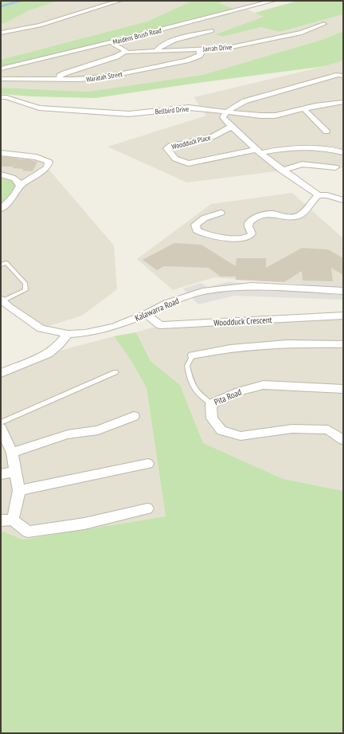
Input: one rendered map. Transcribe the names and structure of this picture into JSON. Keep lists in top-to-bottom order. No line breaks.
{"streets":{"street":["Maidens Brush Road","Jarrah Drive","Waratah Street","Bellbird Drive","Woodduck Place","Kalawarra Road","Woodduck Crescent","Pita Road"]},"crossings":[["Jarrah Drive","Waratah Street"],["Kalawarra Road","Woodduck Crescent"]]}
